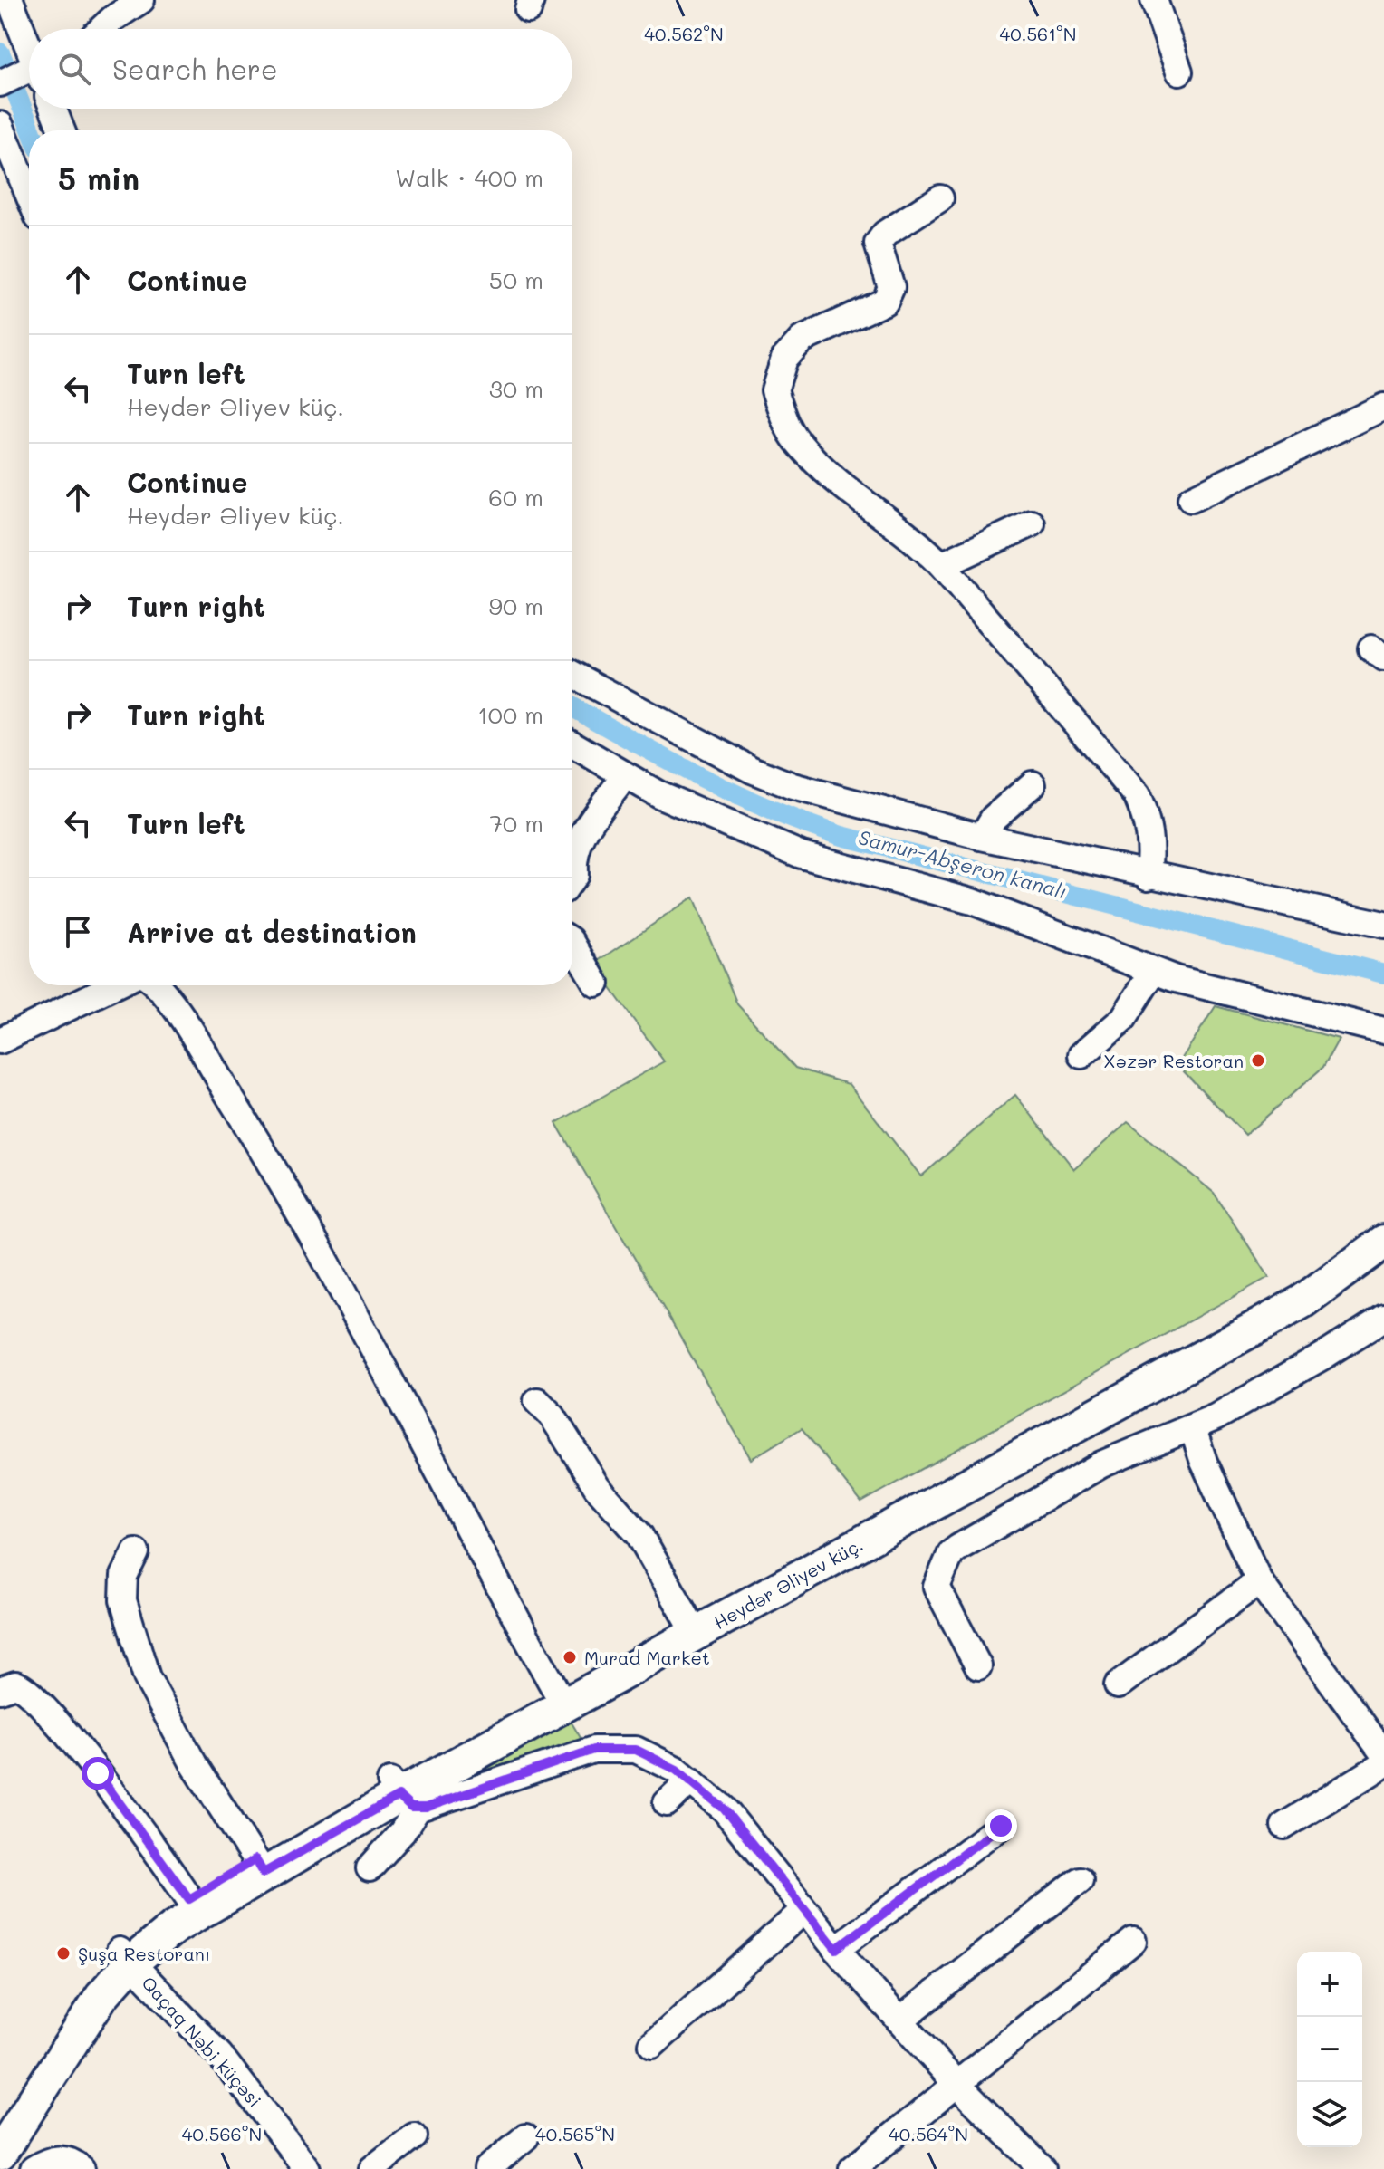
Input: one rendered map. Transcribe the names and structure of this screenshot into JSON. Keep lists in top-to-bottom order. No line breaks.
{"streets":{"main road":["Heydər Əliyev küç."],"street":["Qaçaq Nəbi küçəsi"]},"crossings":[["Heydər Əliyev küç.","Qaçaq Nəbi küçəsi"]],"water":["Samur-Abşeron kanalı"],"places":["Xəzər Restoran","Murad Market","Şuşa Restoranı"],"page":{"search":"Search here","heading":["5 min","Walk · 400 m"],"list":[["Continue","50 m"],["Turn left","Heydər Əliyev küç.","30 m"],["Continue","Heydər Əliyev küç.","60 m"],["Turn right","90 m"],["Turn right","100 m"],["Turn left","70 m"],"Arrive at destination"],"map_buttons":["+","−"]},"coordinates":["40.562°N","40.561°N","40.566°N","40.565°N","40.564°N"]}
